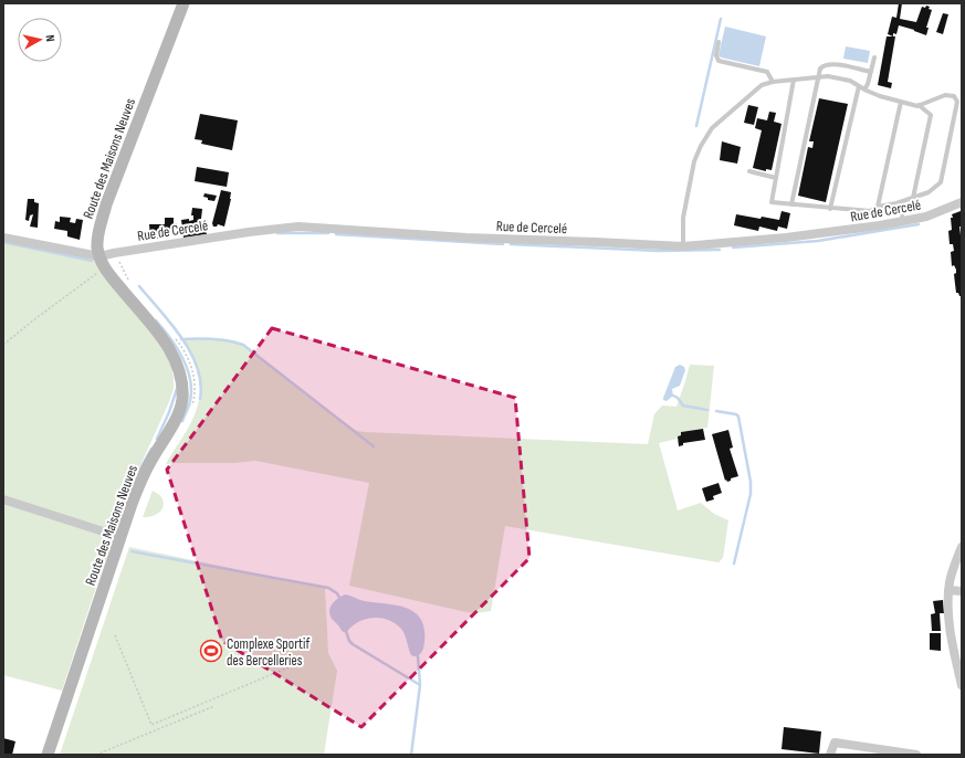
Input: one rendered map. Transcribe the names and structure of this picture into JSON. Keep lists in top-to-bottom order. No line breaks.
{"streets":{"street":["Route des Maisons Neuves","Rue de Cercelé"]},"crossings":[["Route des Maisons Neuves","Rue de Cercelé"]],"places":{"sports":["Complexe Sportif des Bercelleries"]},"north":"right"}
